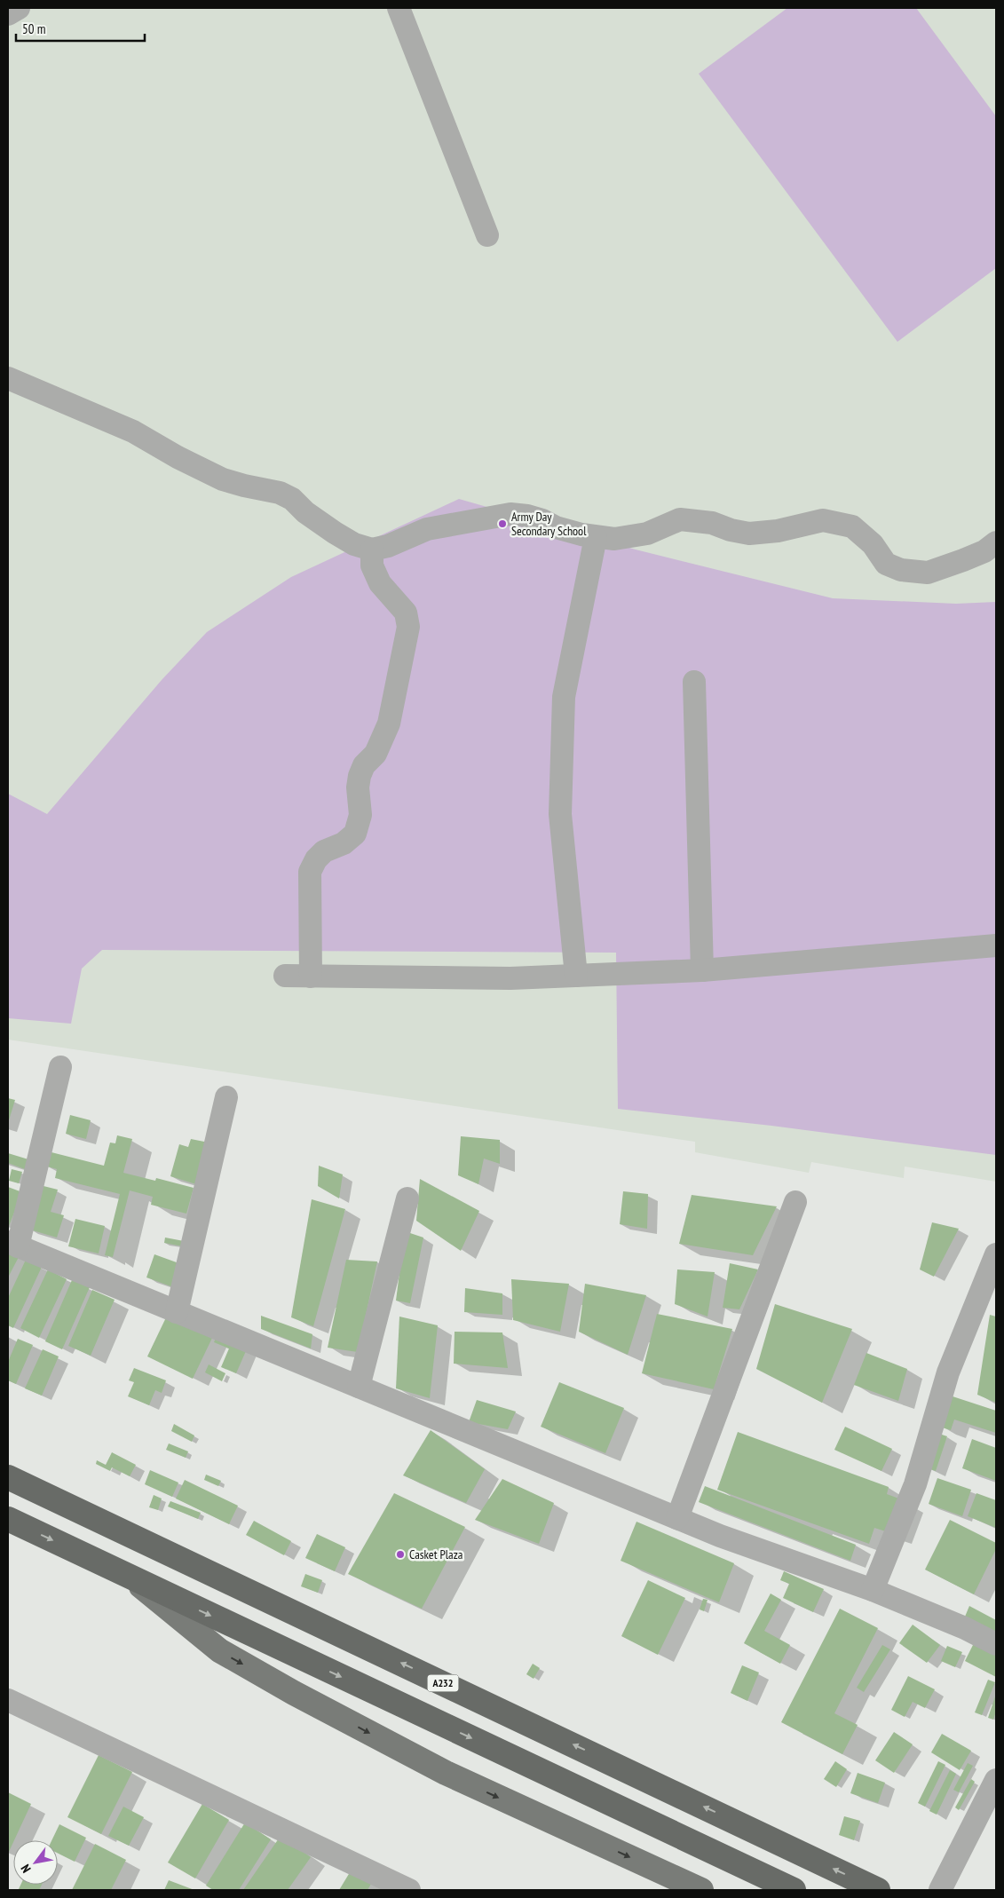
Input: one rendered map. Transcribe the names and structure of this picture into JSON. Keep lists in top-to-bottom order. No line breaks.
{"streets":{"highway":["A232"]},"places":["Army Day Secondary School","Casket Plaza"],"scale_bar":"50 m","north":"bottom left"}
